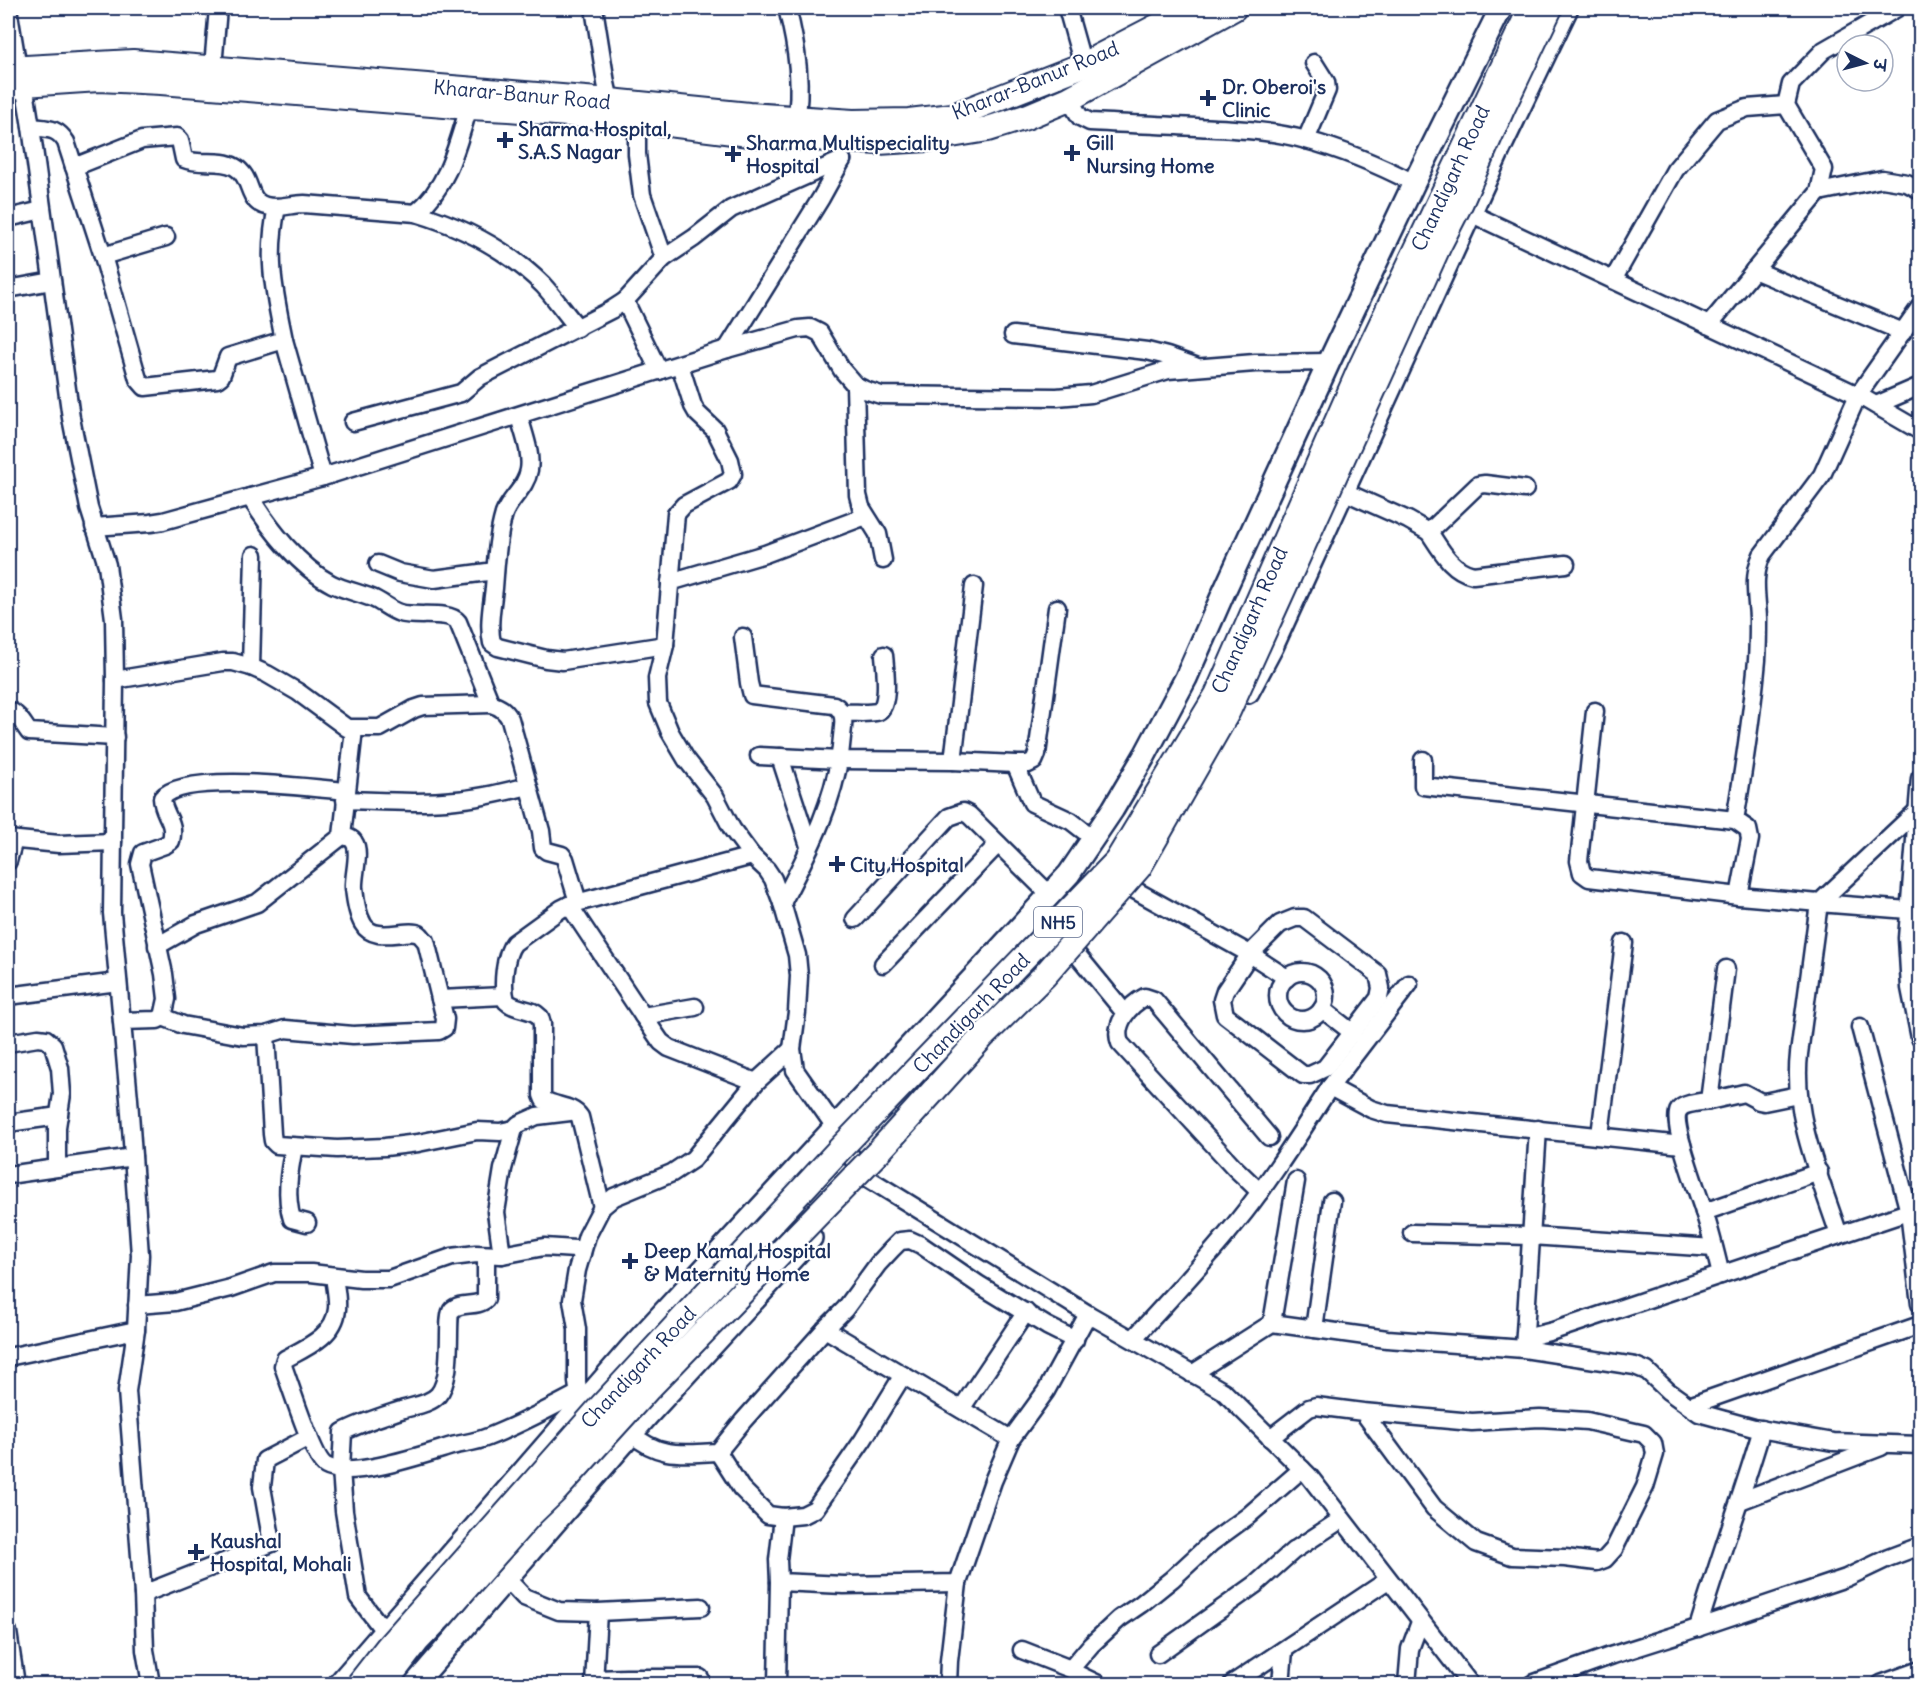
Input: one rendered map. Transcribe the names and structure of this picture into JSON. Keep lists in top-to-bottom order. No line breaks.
{"streets":{"highway":["Kharar-Banur Road","Chandigarh Road","NH5"]},"places":{"health":["Dr. Oberoi's Clinic","Sharma Hospital, S.A.S Nagar","Gill Nursing Home","Sharma Multispeciality Hospital","City Hospital","Deep Kamal Hospital & Maternity Home","Kaushal Hospital, Mohali"]},"north":"right"}
